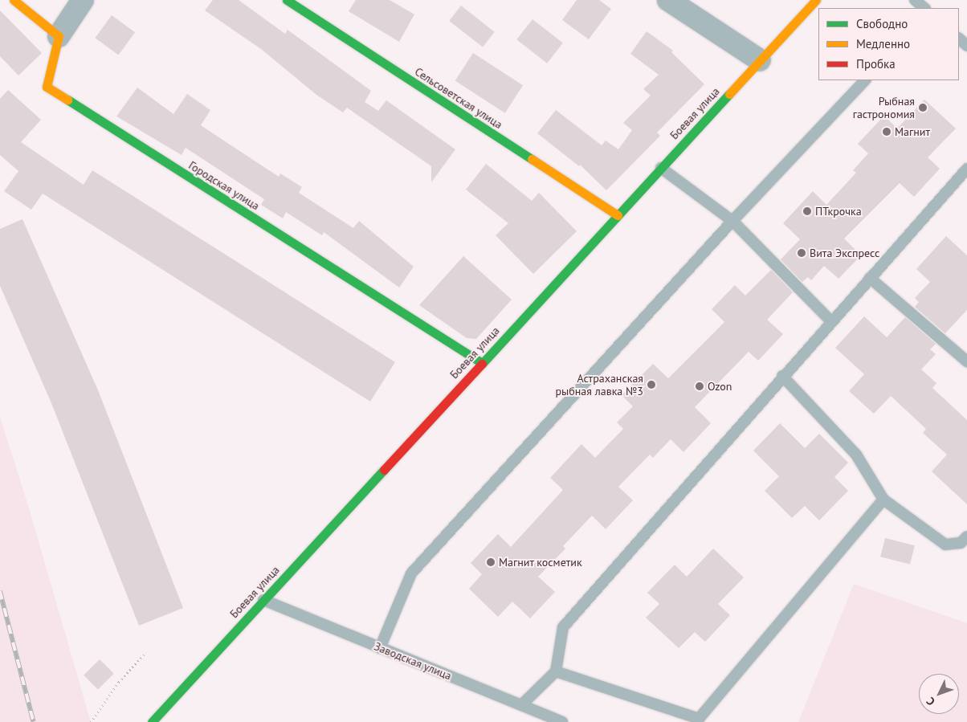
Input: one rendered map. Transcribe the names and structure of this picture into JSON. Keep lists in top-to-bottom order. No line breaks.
{"streets":{"street":["Сельсоветская улица","Боевая улица","Городская улица"],"lane":["Заводская улица"]},"crossings":[["Сельсоветская улица","Боевая улица"],["Боевая улица","Городская улица"],["Боевая улица","Заводская улица"]],"places":["Рыбная гастрономия","Магнит","ПТкрочка","Вита Экспресс","Астраханская рыбная лавка №3","Ozon","Магнит косметик"],"legend":["Свободно","Медленно","Пробка"],"north":"bottom left"}
